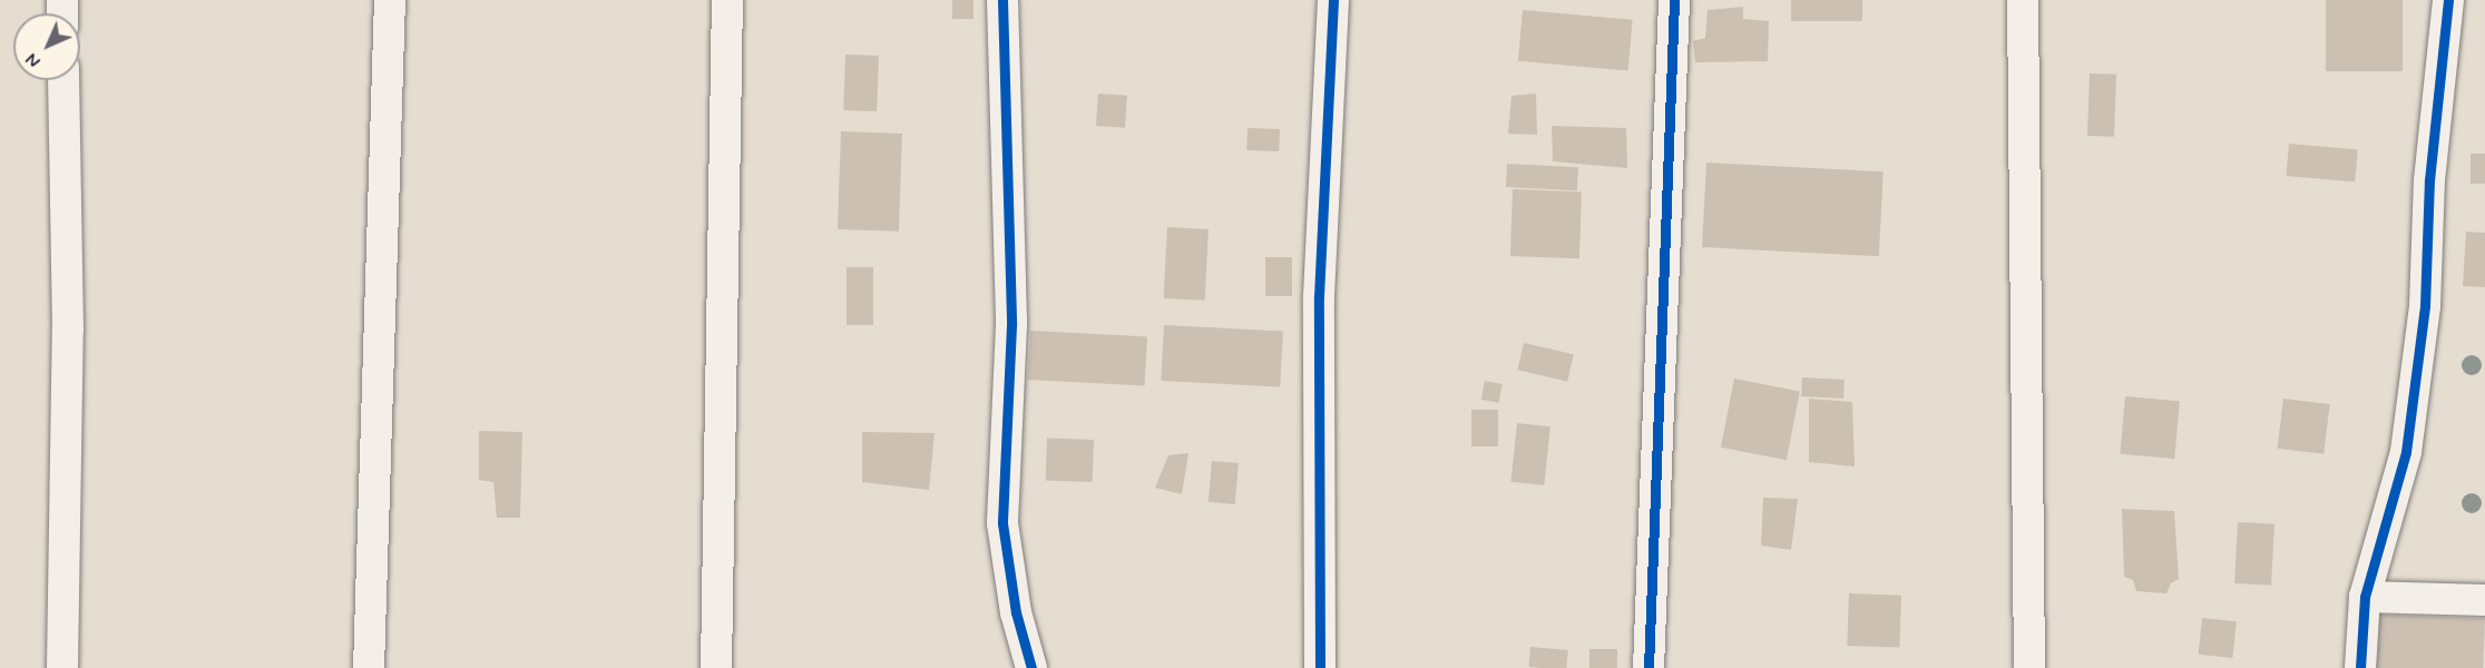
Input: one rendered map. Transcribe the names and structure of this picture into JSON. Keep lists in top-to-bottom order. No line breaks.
{"north":"bottom left"}
